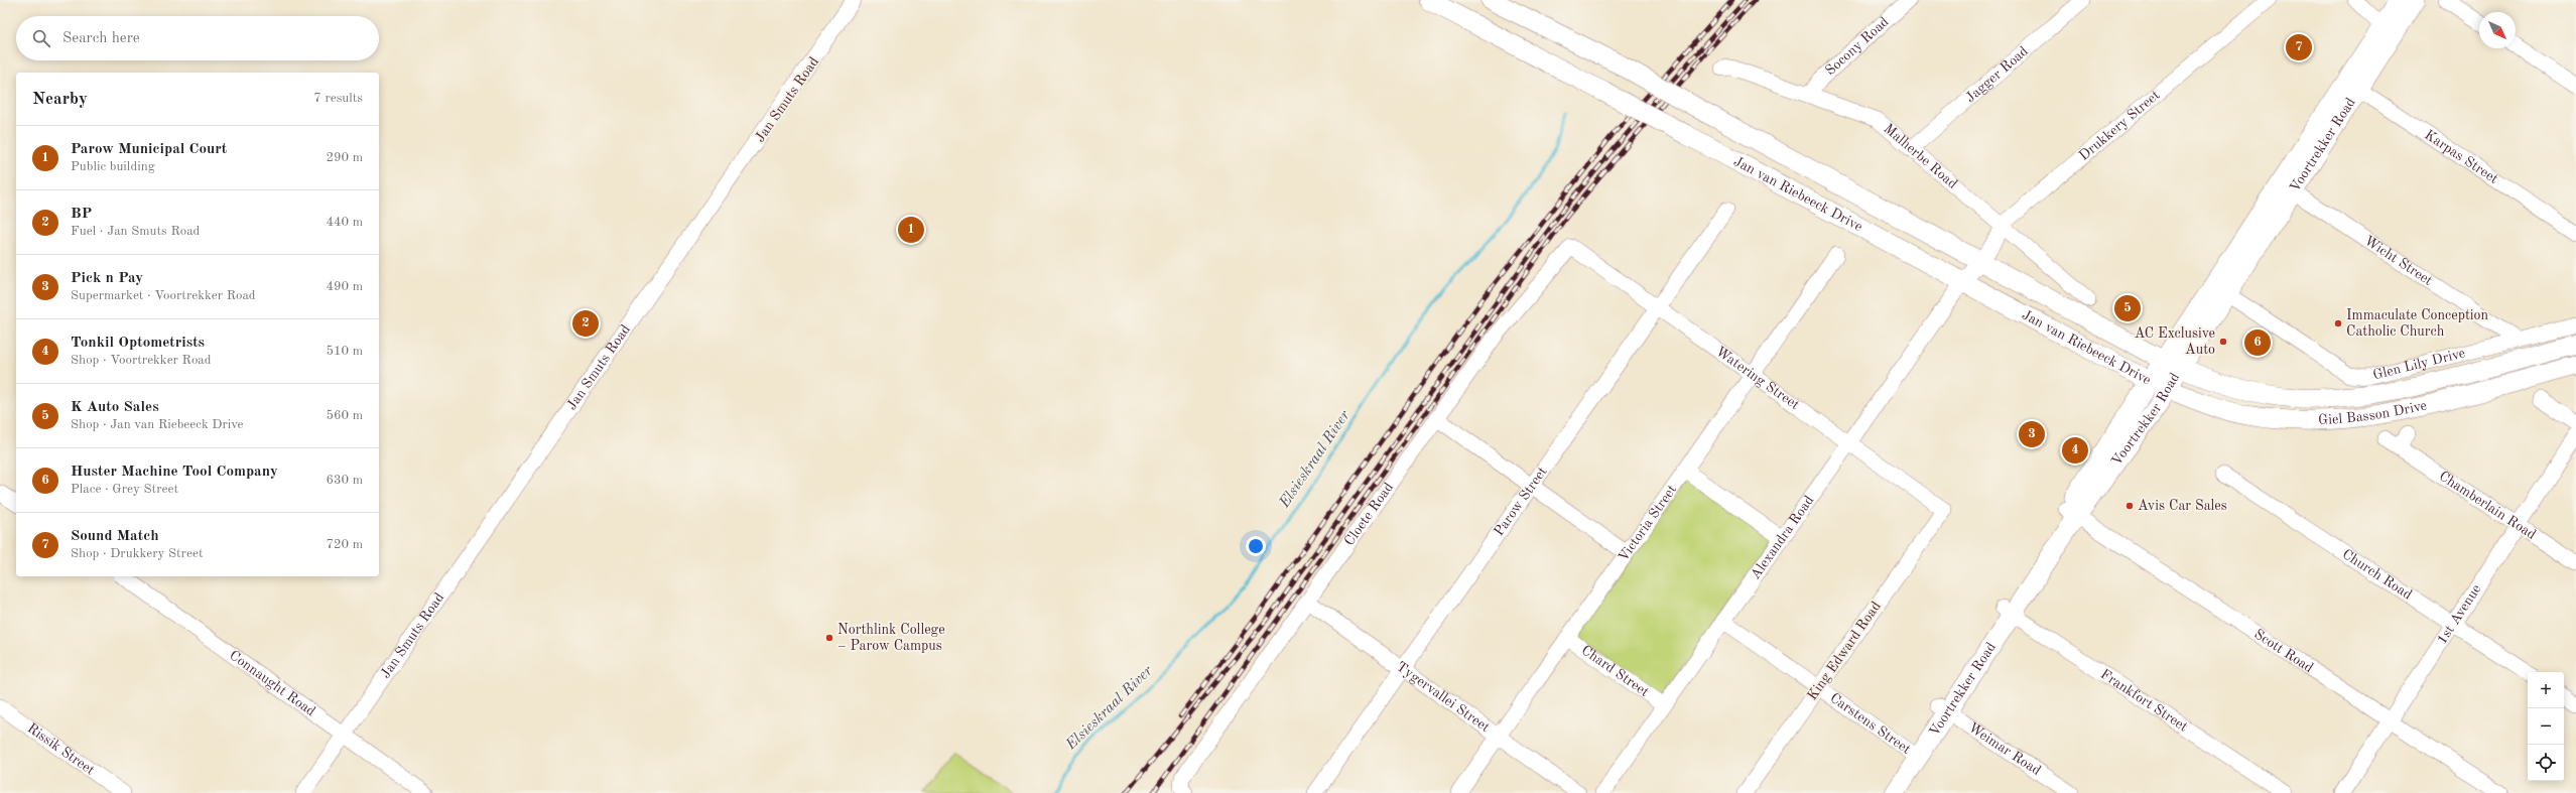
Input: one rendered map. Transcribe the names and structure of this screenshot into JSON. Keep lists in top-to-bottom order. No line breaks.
{"streets":{"main road":["Voortrekker Road","Jan van Riebeeck Drive","Giel Basson Drive"],"street":["Socony Road","Jagger Road","Jan Smuts Road","Drukkery Street","Malherbe Road","Karpas Street","Wicht Street","Glen Lily Drive","Watering Street","Parow Street","Chamberlain Road","Cloete Road","Victoria Street","Alexandra Road","Church Road","1st Avenue","King Edward Road","Scott Road","Chard Street","Connaught Road","Tygervallei Street","Frankfort Street","Carstens Street","Rissik Street","Weimar Road"]},"crossings":[["Socony Road","Malherbe Road"],["Jagger Road","Malherbe Road"],["Jan Smuts Road","Connaught Road"],["Drukkery Street","Malherbe Road"],["Drukkery Street","Jan van Riebeeck Drive"],["Drukkery Street","Alexandra Road"],["Voortrekker Road","Karpas Street"],["Voortrekker Road","Jan van Riebeeck Drive"],["Voortrekker Road","Wicht Street"],["Voortrekker Road","Glen Lily Drive"],["Voortrekker Road","Giel Basson Drive"],["Voortrekker Road","Scott Road"],["Voortrekker Road","Frankfort Street"],["Voortrekker Road","Carstens Street"],["Voortrekker Road","Weimar Road"],["Jan van Riebeeck Drive","Giel Basson Drive"],["Jan van Riebeeck Drive","Alexandra Road"],["Wicht Street","Glen Lily Drive"],["Watering Street","Parow Street"],["Watering Street","Cloete Road"],["Watering Street","Victoria Street"],["Watering Street","Alexandra Road"],["Watering Street","King Edward Road"],["Parow Street","Tygervallei Street"],["Chamberlain Road","1st Avenue"],["Cloete Road","Tygervallei Street"],["Victoria Street","Chard Street"],["Victoria Street","Tygervallei Street"],["Alexandra Road","Chard Street"],["Alexandra Road","Carstens Street"],["Church Road","1st Avenue"],["1st Avenue","Scott Road"],["King Edward Road","Carstens Street"]],"water":["Elsieskraal River"],"places":["Immaculate Conception Catholic Church","AC Exclusive Auto","Avis Car Sales","Northlink College – Parow Campus"],"north":"bottom right","page":{"search":"Search here","pins":["7","1","5","2","6","3","4"],"heading":["Nearby","7 results"],"list":[{"mark":"1","name":"Parow Municipal Court","note":"Public building","value":"290 m"},{"mark":"2","name":"BP","note":"Fuel · Jan Smuts Road","value":"440 m"},{"mark":"3","name":"Pick n Pay","note":"Supermarket · Voortrekker Road","value":"490 m"},{"mark":"4","name":"Tonkil Optometrists","note":"Shop · Voortrekker Road","value":"510 m"},{"mark":"5","name":"K Auto Sales","note":"Shop · Jan van Riebeeck Drive","value":"560 m"},{"mark":"6","name":"Huster Machine Tool Company","note":"Place · Grey Street","value":"630 m"},{"mark":"7","name":"Sound Match","note":"Shop · Drukkery Street","value":"720 m"}],"map_buttons":["+","−"]}}
